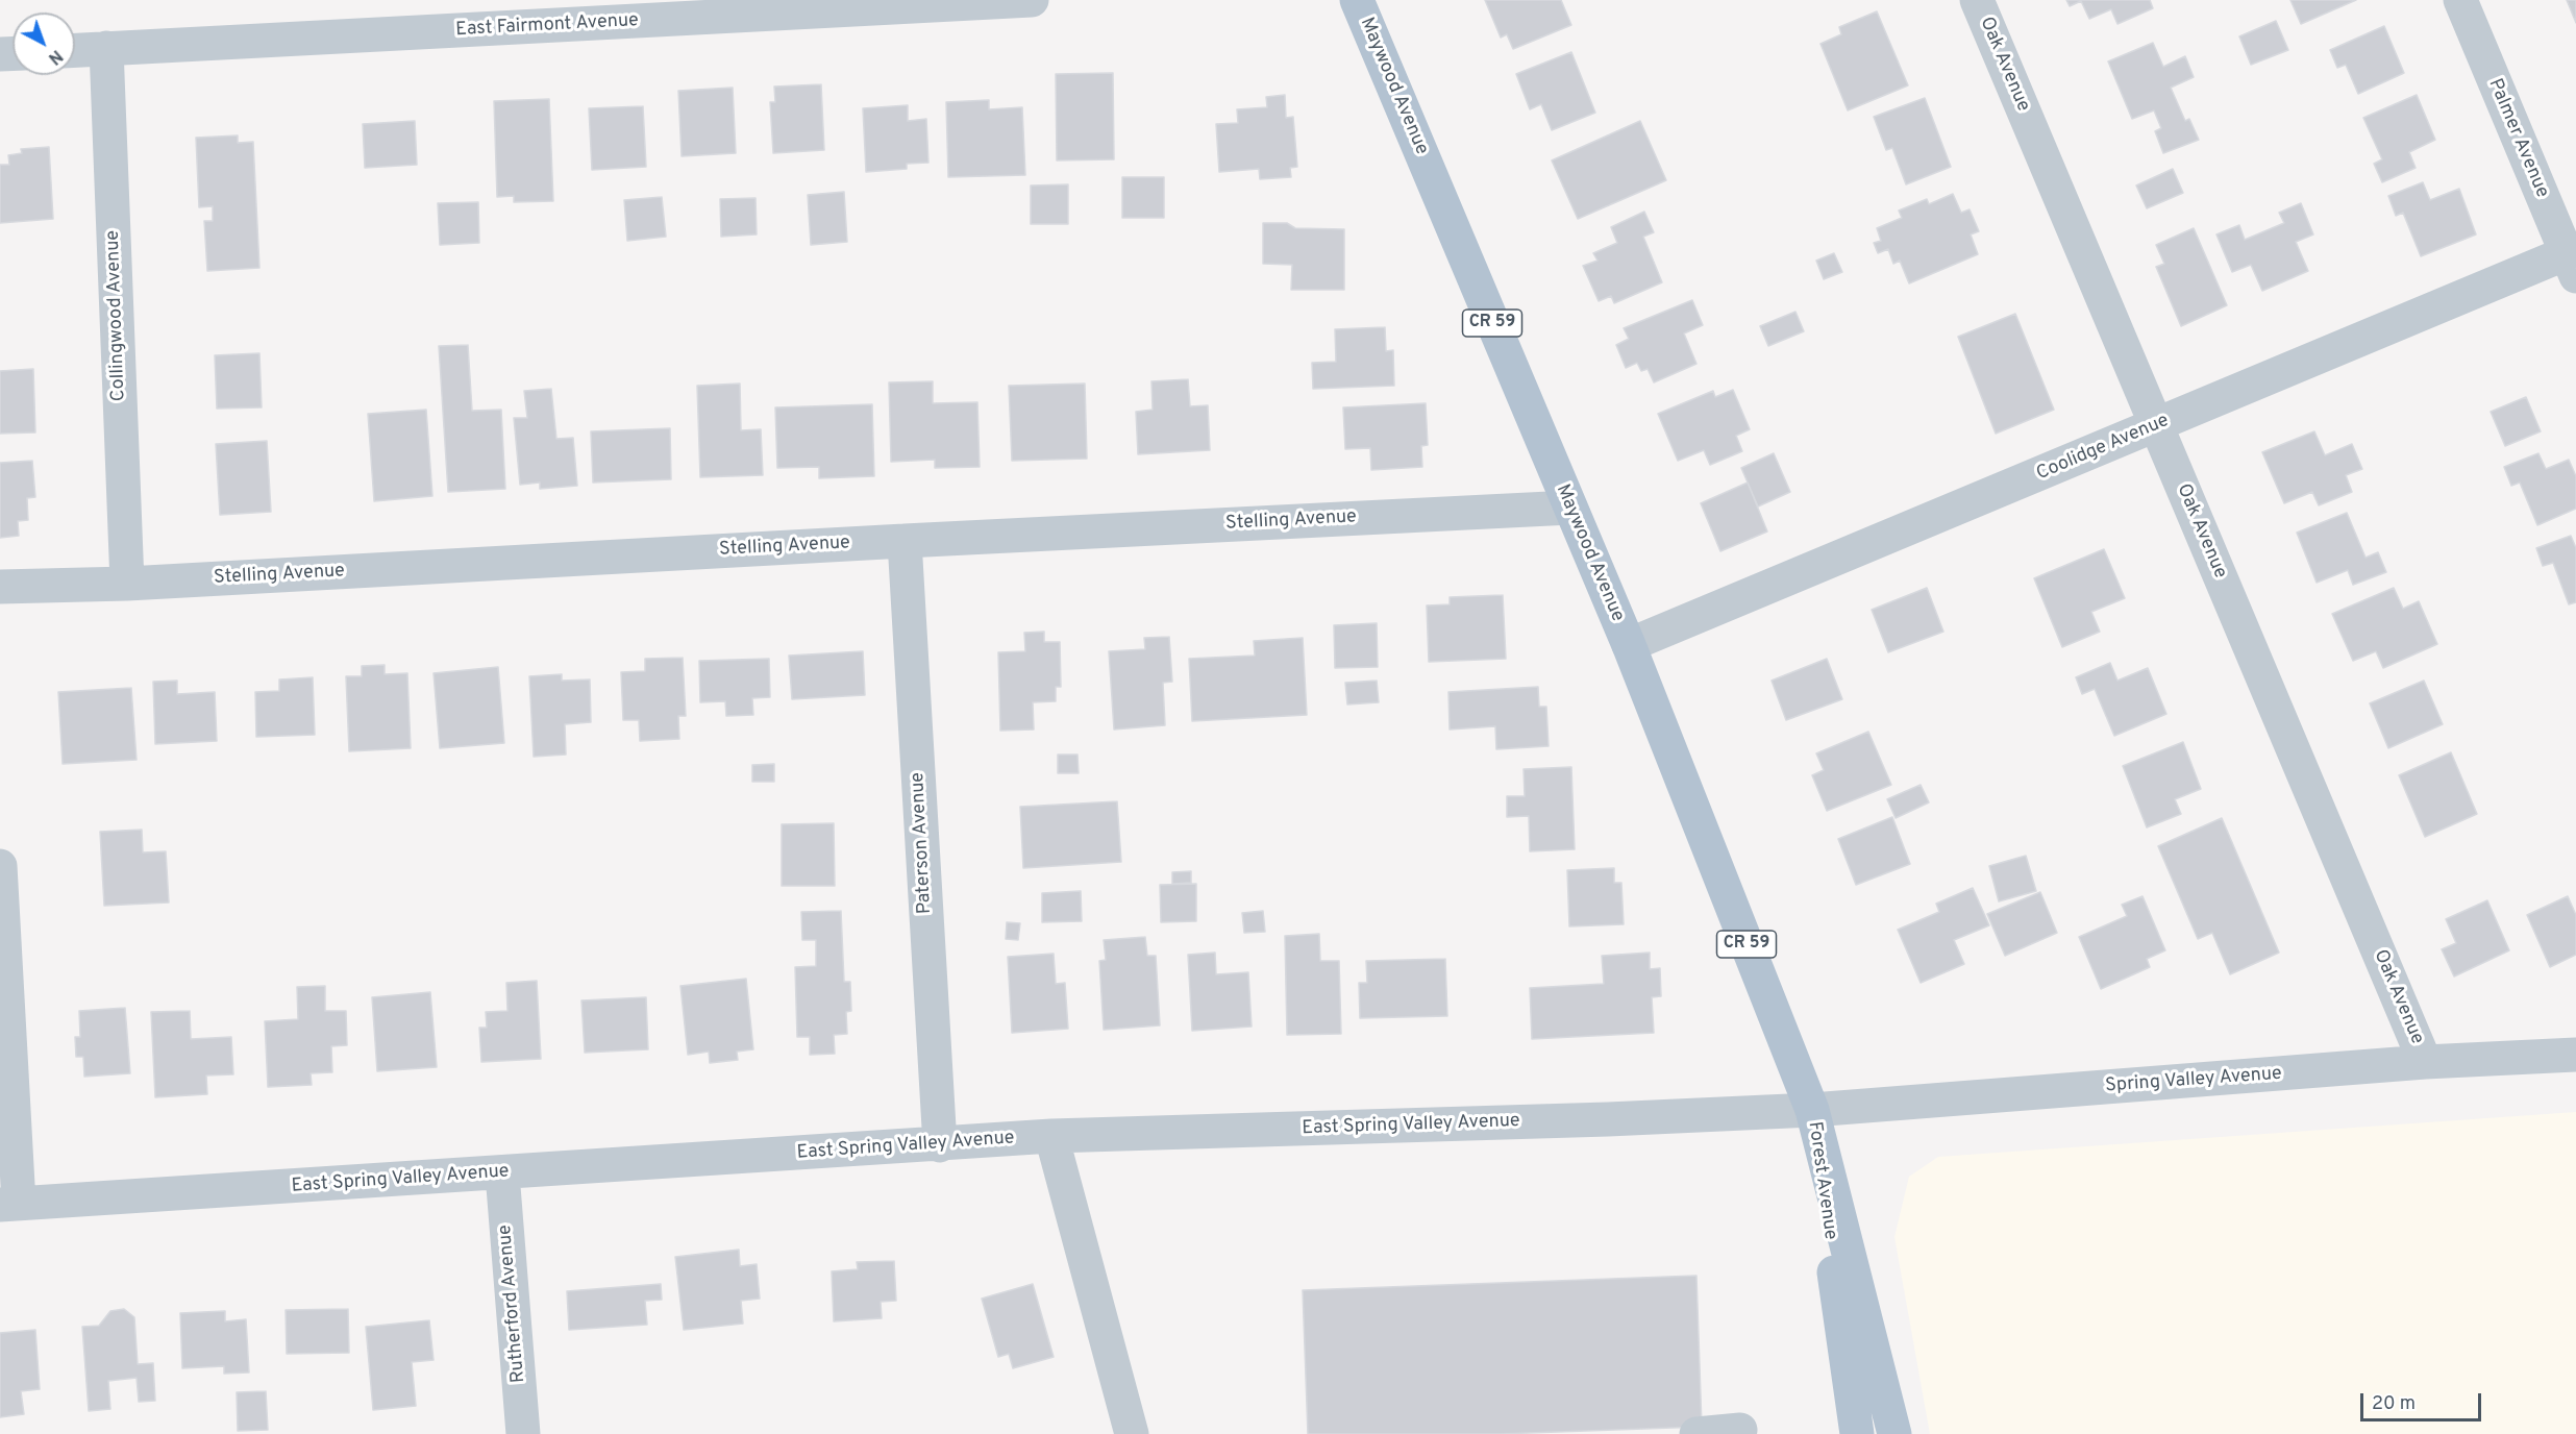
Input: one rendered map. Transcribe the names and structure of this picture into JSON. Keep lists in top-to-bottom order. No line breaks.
{"streets":{"main road":["Maywood Avenue","CR 59","Forest Avenue"],"street":["East Fairmont Avenue","Oak Avenue","Palmer Avenue","Collingwood Avenue","Coolidge Avenue","Stelling Avenue","Paterson Avenue","Spring Valley Avenue","East Spring Valley Avenue","Rutherford Avenue"]},"crossings":[["East Fairmont Avenue","Collingwood Avenue"],["Oak Avenue","Coolidge Avenue"],["Oak Avenue","Spring Valley Avenue"],["Maywood Avenue","Coolidge Avenue"],["Maywood Avenue","Stelling Avenue"],["Maywood Avenue","Spring Valley Avenue"],["Maywood Avenue","East Spring Valley Avenue"],["Maywood Avenue","Forest Avenue"],["Palmer Avenue","Coolidge Avenue"],["Collingwood Avenue","Stelling Avenue"],["Stelling Avenue","Paterson Avenue"],["Paterson Avenue","East Spring Valley Avenue"],["Spring Valley Avenue","East Spring Valley Avenue"],["Spring Valley Avenue","Forest Avenue"],["East Spring Valley Avenue","Forest Avenue"],["East Spring Valley Avenue","Rutherford Avenue"]],"scale_bar":"20 m","north":"bottom right"}
